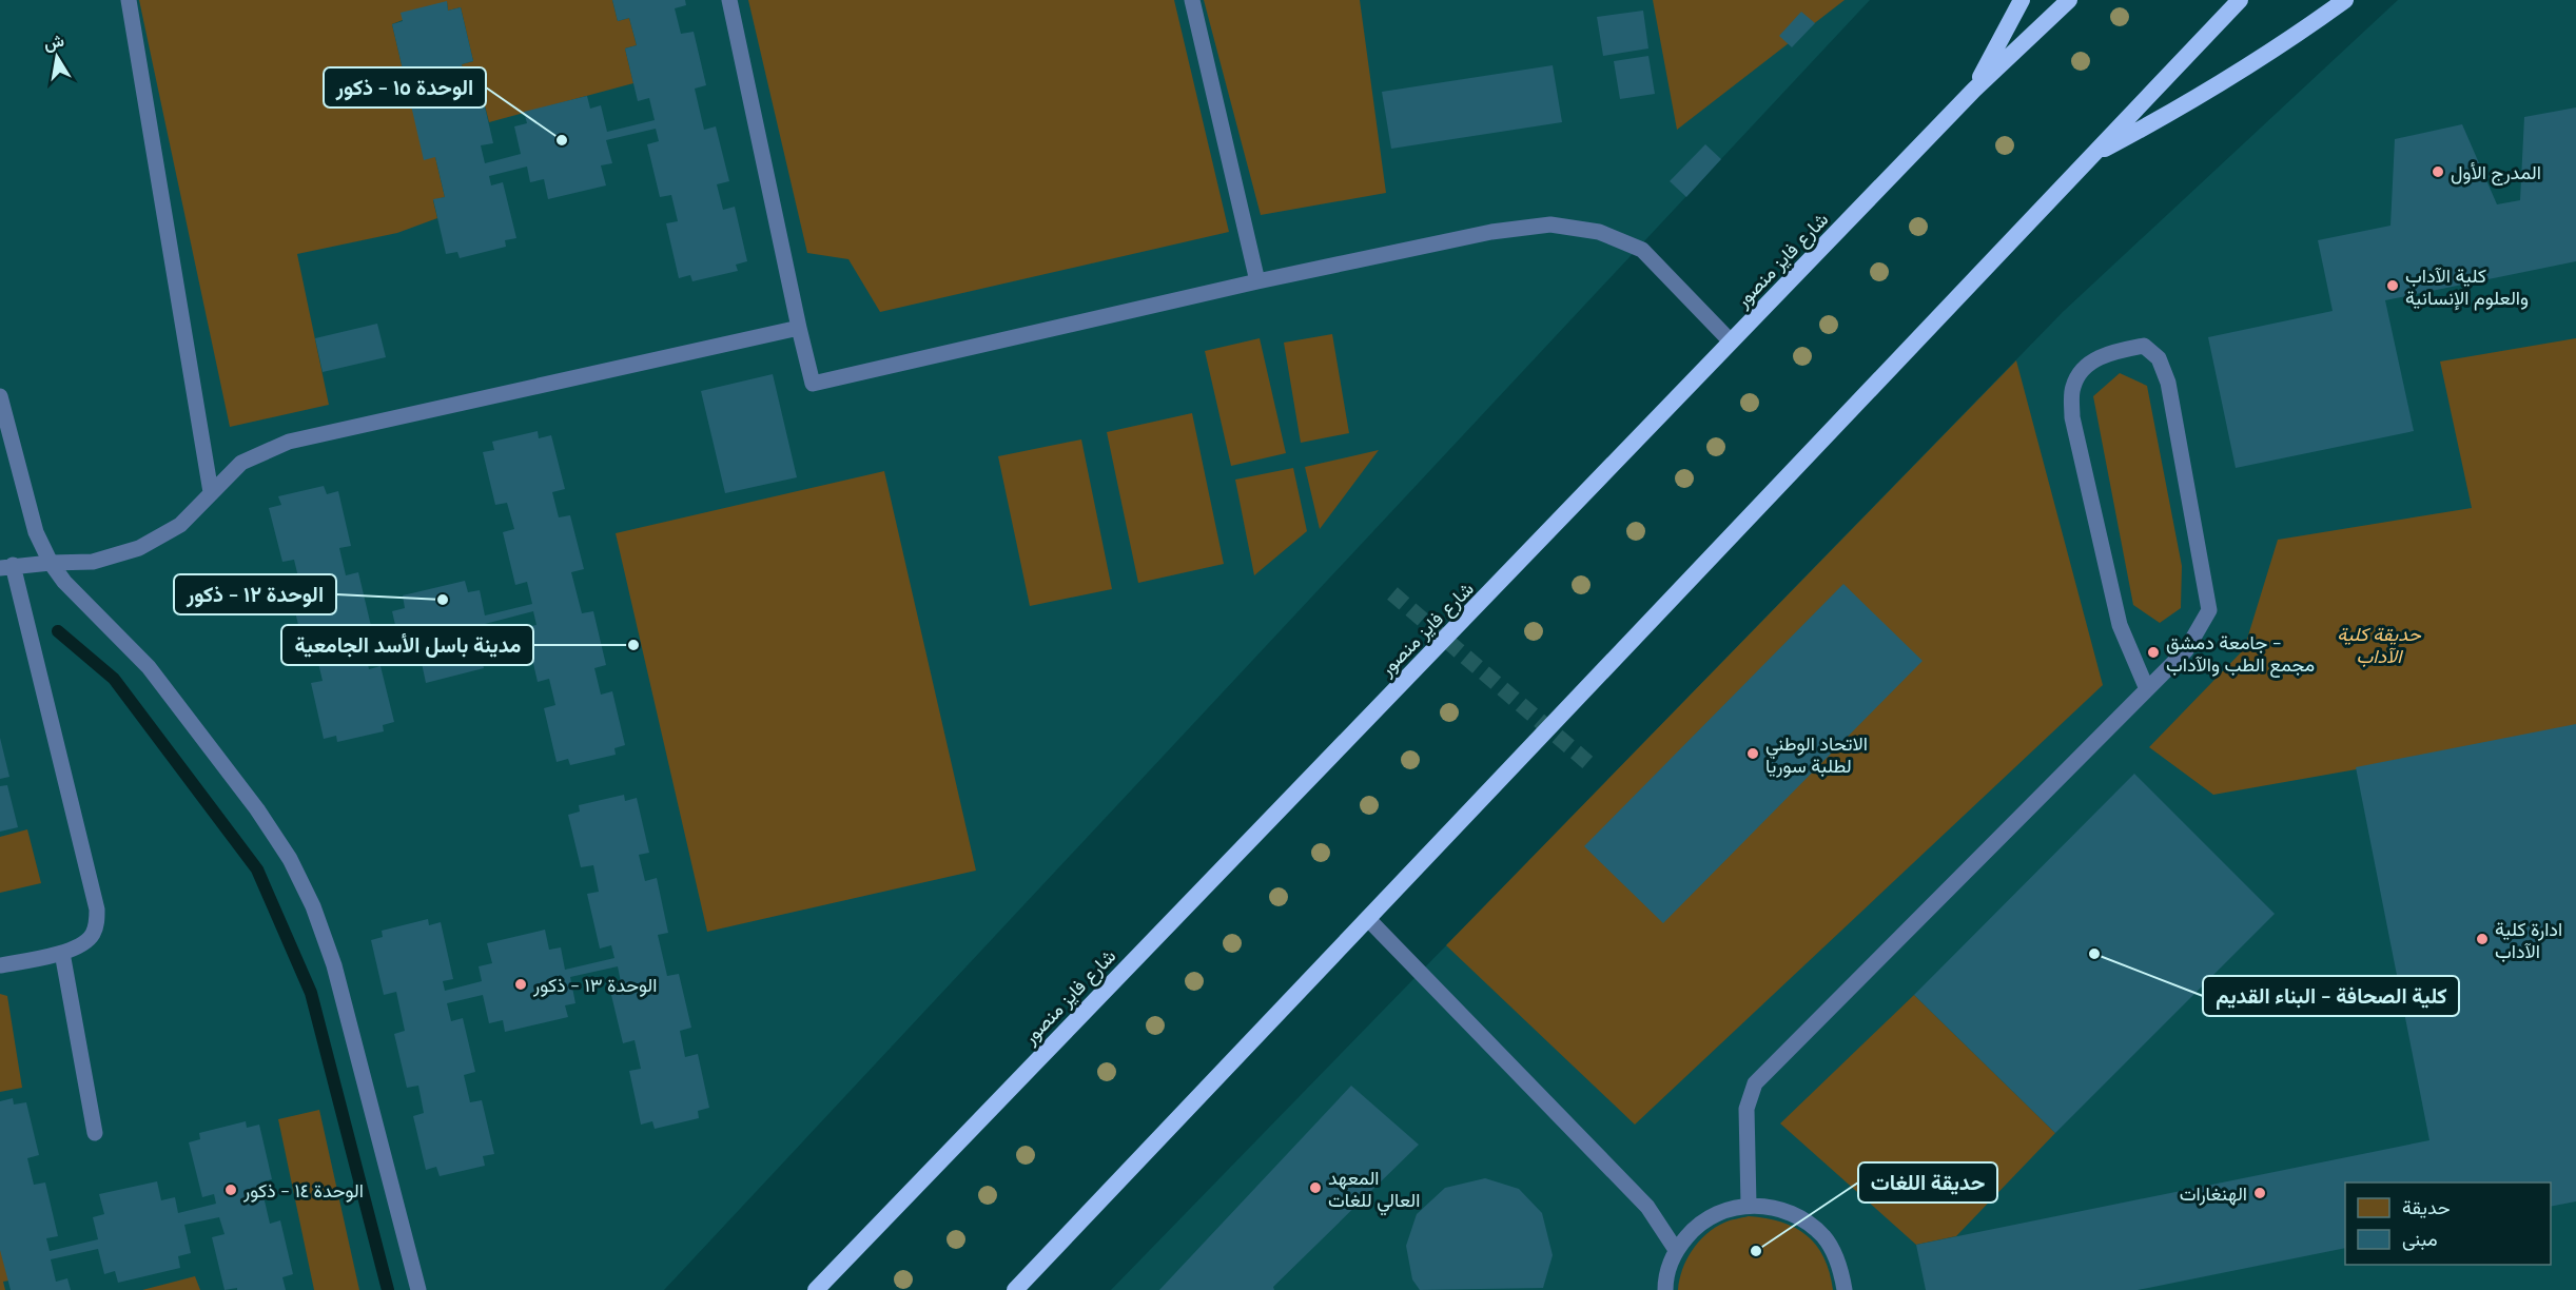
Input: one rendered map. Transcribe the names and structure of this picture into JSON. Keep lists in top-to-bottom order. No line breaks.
{"streets":{"highway":["شارع فايز منصور"]},"parks":["حديقة كلية الآداب"],"places":["الوحدة ١٥ - ذكور","المدرج الأول","كلية الآداب والعلوم الإنسانية","الوحدة ١٢ - ذكور","مدينة باسل الأسد الجامعية","جامعة دمشق - مجمع الطب والآداب","الاتحاد الوطني لطلبة سوريا","ادارة كلية الآداب","كلية الصحافة - البناء القديم","الوحدة ١٣ - ذكور","المعهد العالي للغات","الوحدة ١٤ - ذكور","الهنغارات","حديقة اللغات"],"legend":["حديقة","مبنى"],"north":"top"}
